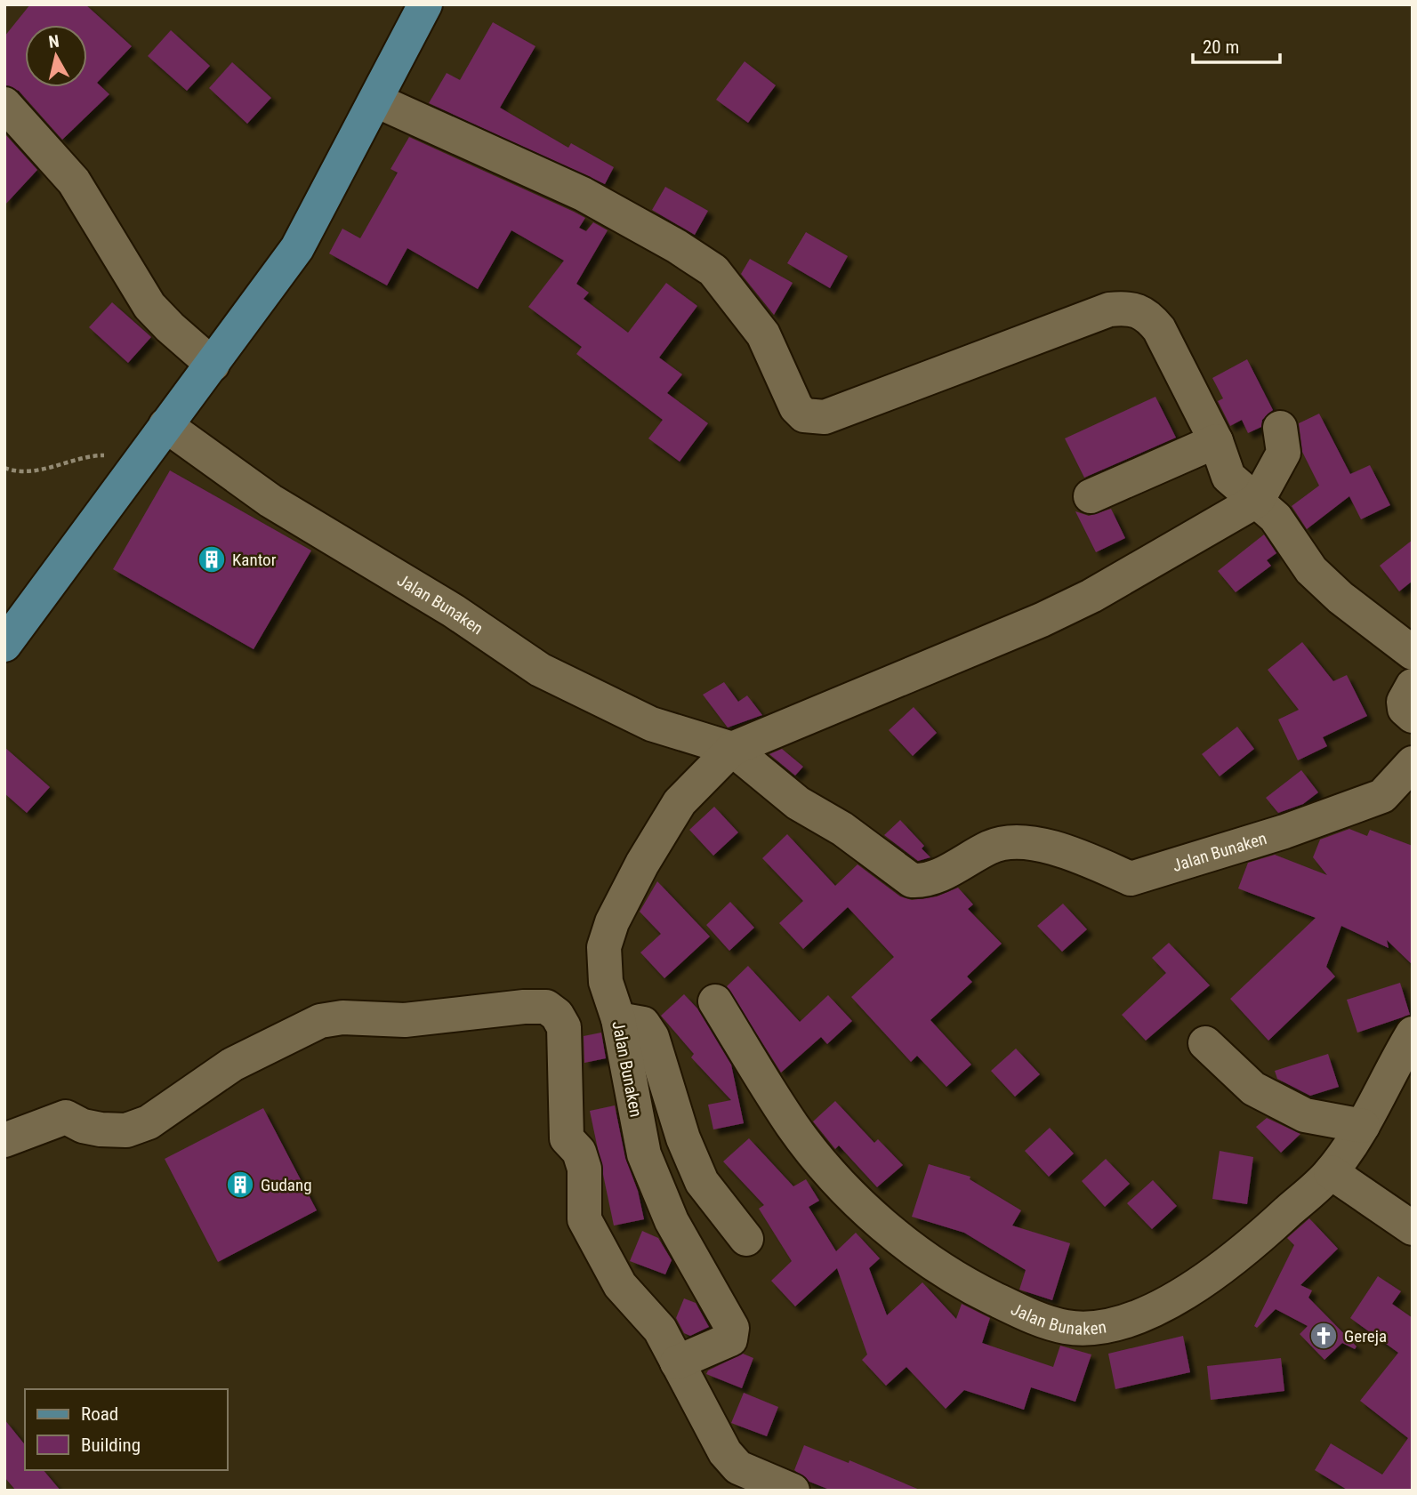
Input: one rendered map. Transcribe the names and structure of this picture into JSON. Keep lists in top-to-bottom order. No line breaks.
{"streets":{"street":["Jalan Bunaken"]},"places":{"building":["Kantor","Gudang"],"church":["Gereja"]},"legend":["Road","Building"],"scale_bar":"20 m","north":"top"}
